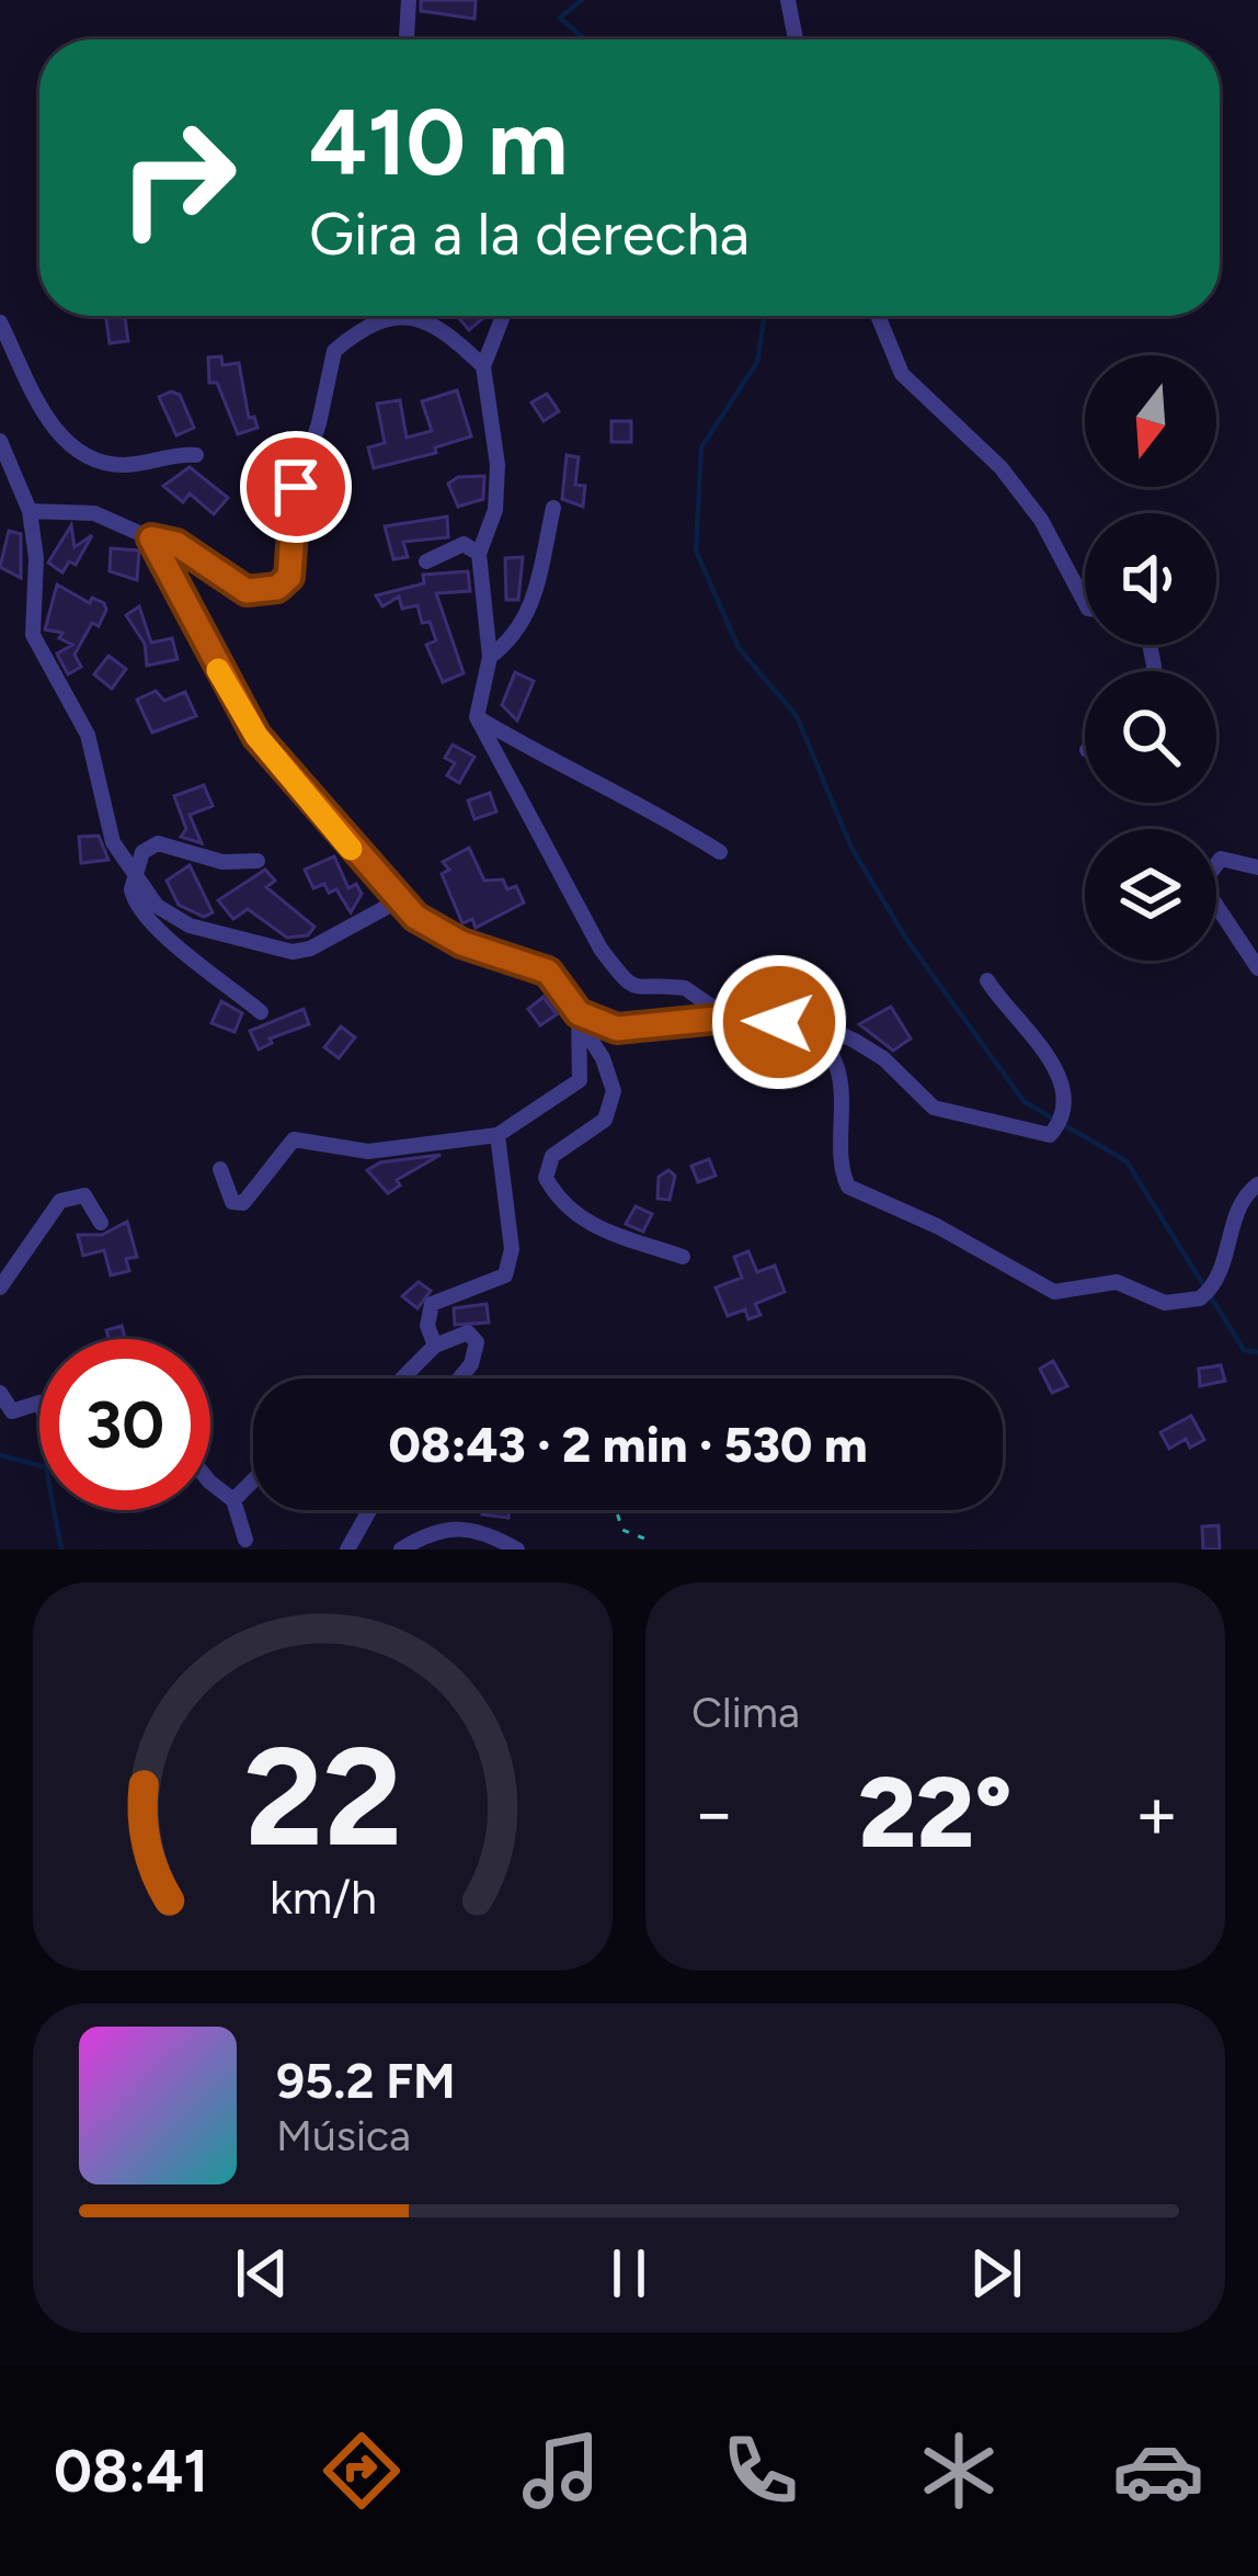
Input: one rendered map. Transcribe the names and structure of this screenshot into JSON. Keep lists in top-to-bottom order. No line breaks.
{"north":"bottom","page":{"turn":["410 m","Gira a la derecha"],"limit":"30","trip":"08:43 · 2 min · 530 m","tile":"Clima","heat":["−","22°","+"],"song":["95.2 FM","Música"],"tabs":"08:41","gauge":["22","km/h"]}}
